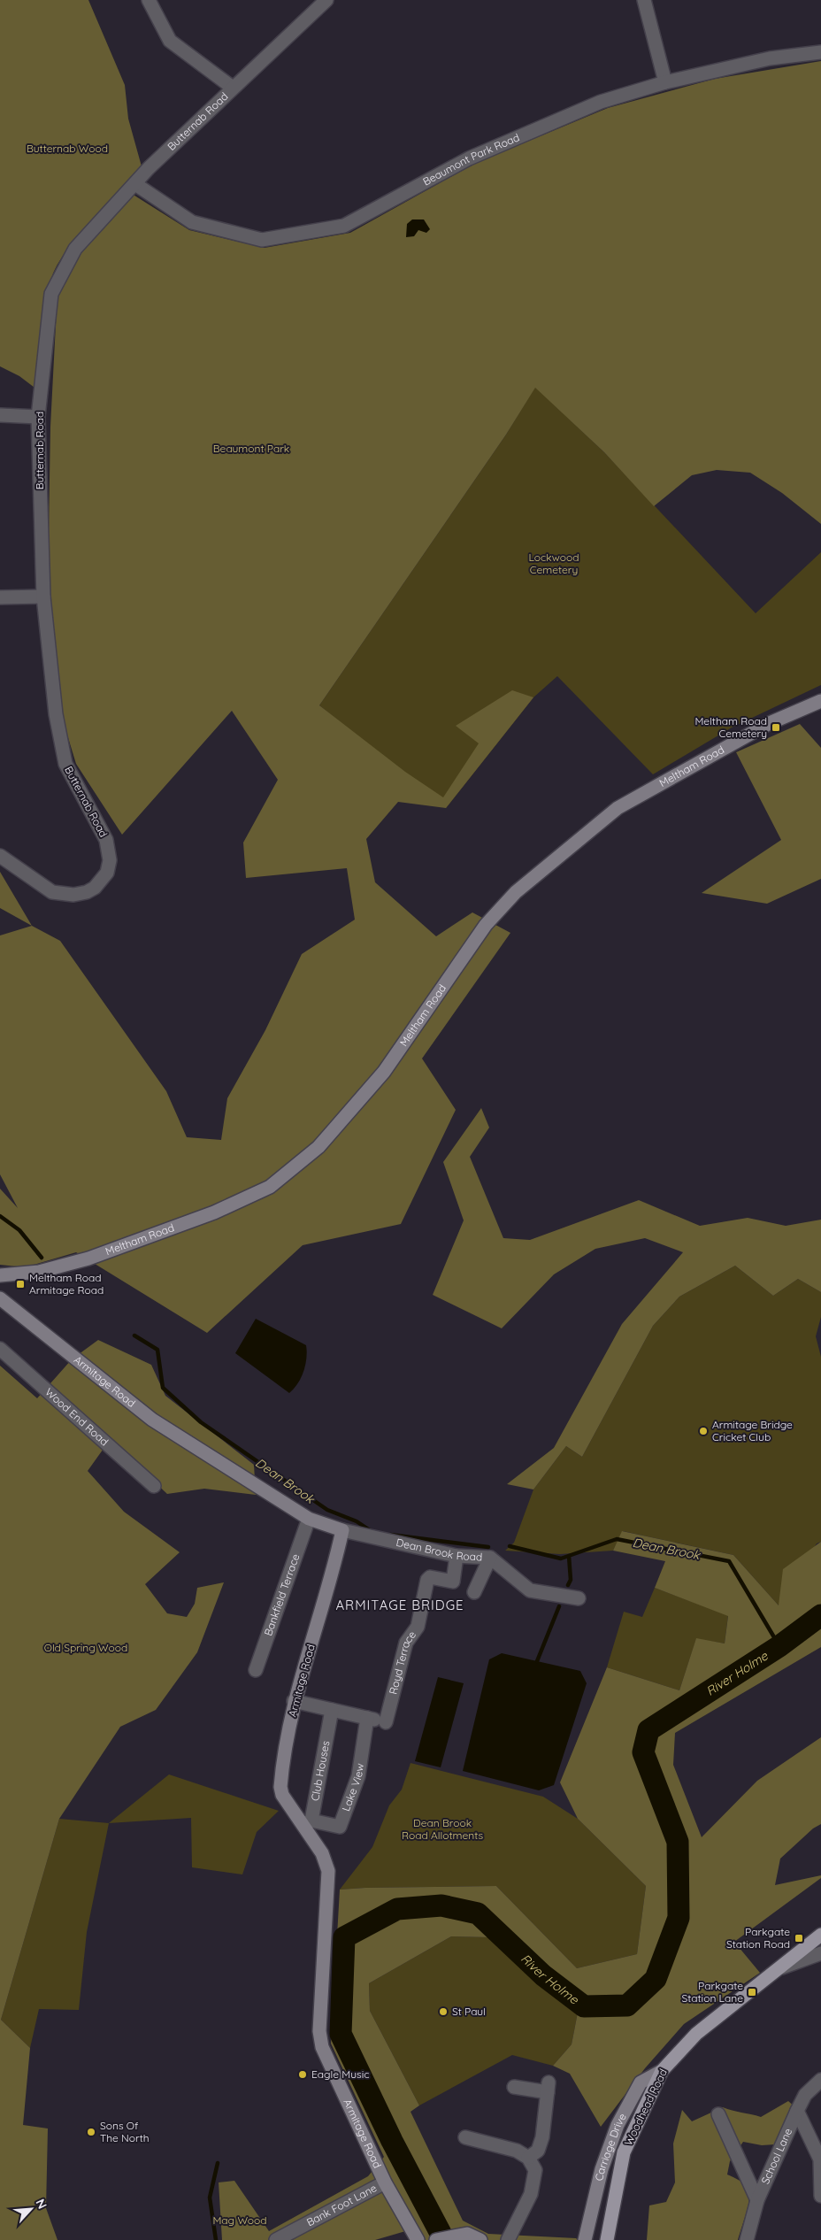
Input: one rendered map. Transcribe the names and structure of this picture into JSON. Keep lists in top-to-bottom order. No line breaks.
{"streets":{"main road":["Meltham Road","Armitage Road","Woodhead Road","Carriage Drive"],"street":["Butternab Road","Beaumont Park Road","Wood End Road","Dean Brook Road","Bankfield Terrace","Royd Terrace","Club Houses","Lake View","School Lane","Bank Foot Lane"]},"crossings":[["Butternab Road","Beaumont Park Road"],["Armitage Road","Dean Brook Road"],["Armitage Road","Bankfield Terrace"],["Armitage Road","Club Houses"],["Armitage Road","Lake View"],["Armitage Road","Bank Foot Lane"],["Dean Brook Road","Royd Terrace"],["Royd Terrace","Lake View"],["Club Houses","Lake View"],["Woodhead Road","Carriage Drive"]],"districts":["ARMITAGE BRIDGE"],"water":["Dean Brook","River Holme"],"parks":["Butternab Wood","Beaumont Park","Lockwood Cemetery","Old Spring Wood","Dean Brook Road Allotments","Mag Wood"],"places":{"transit":["Meltham Road Cemetery","Meltham Road Armitage Road","Parkgate Station Road","Parkgate Station Lane"],"other":["Armitage Bridge Cricket Club","St Paul","Eagle Music","Sons Of The North"]},"north":"top right"}
